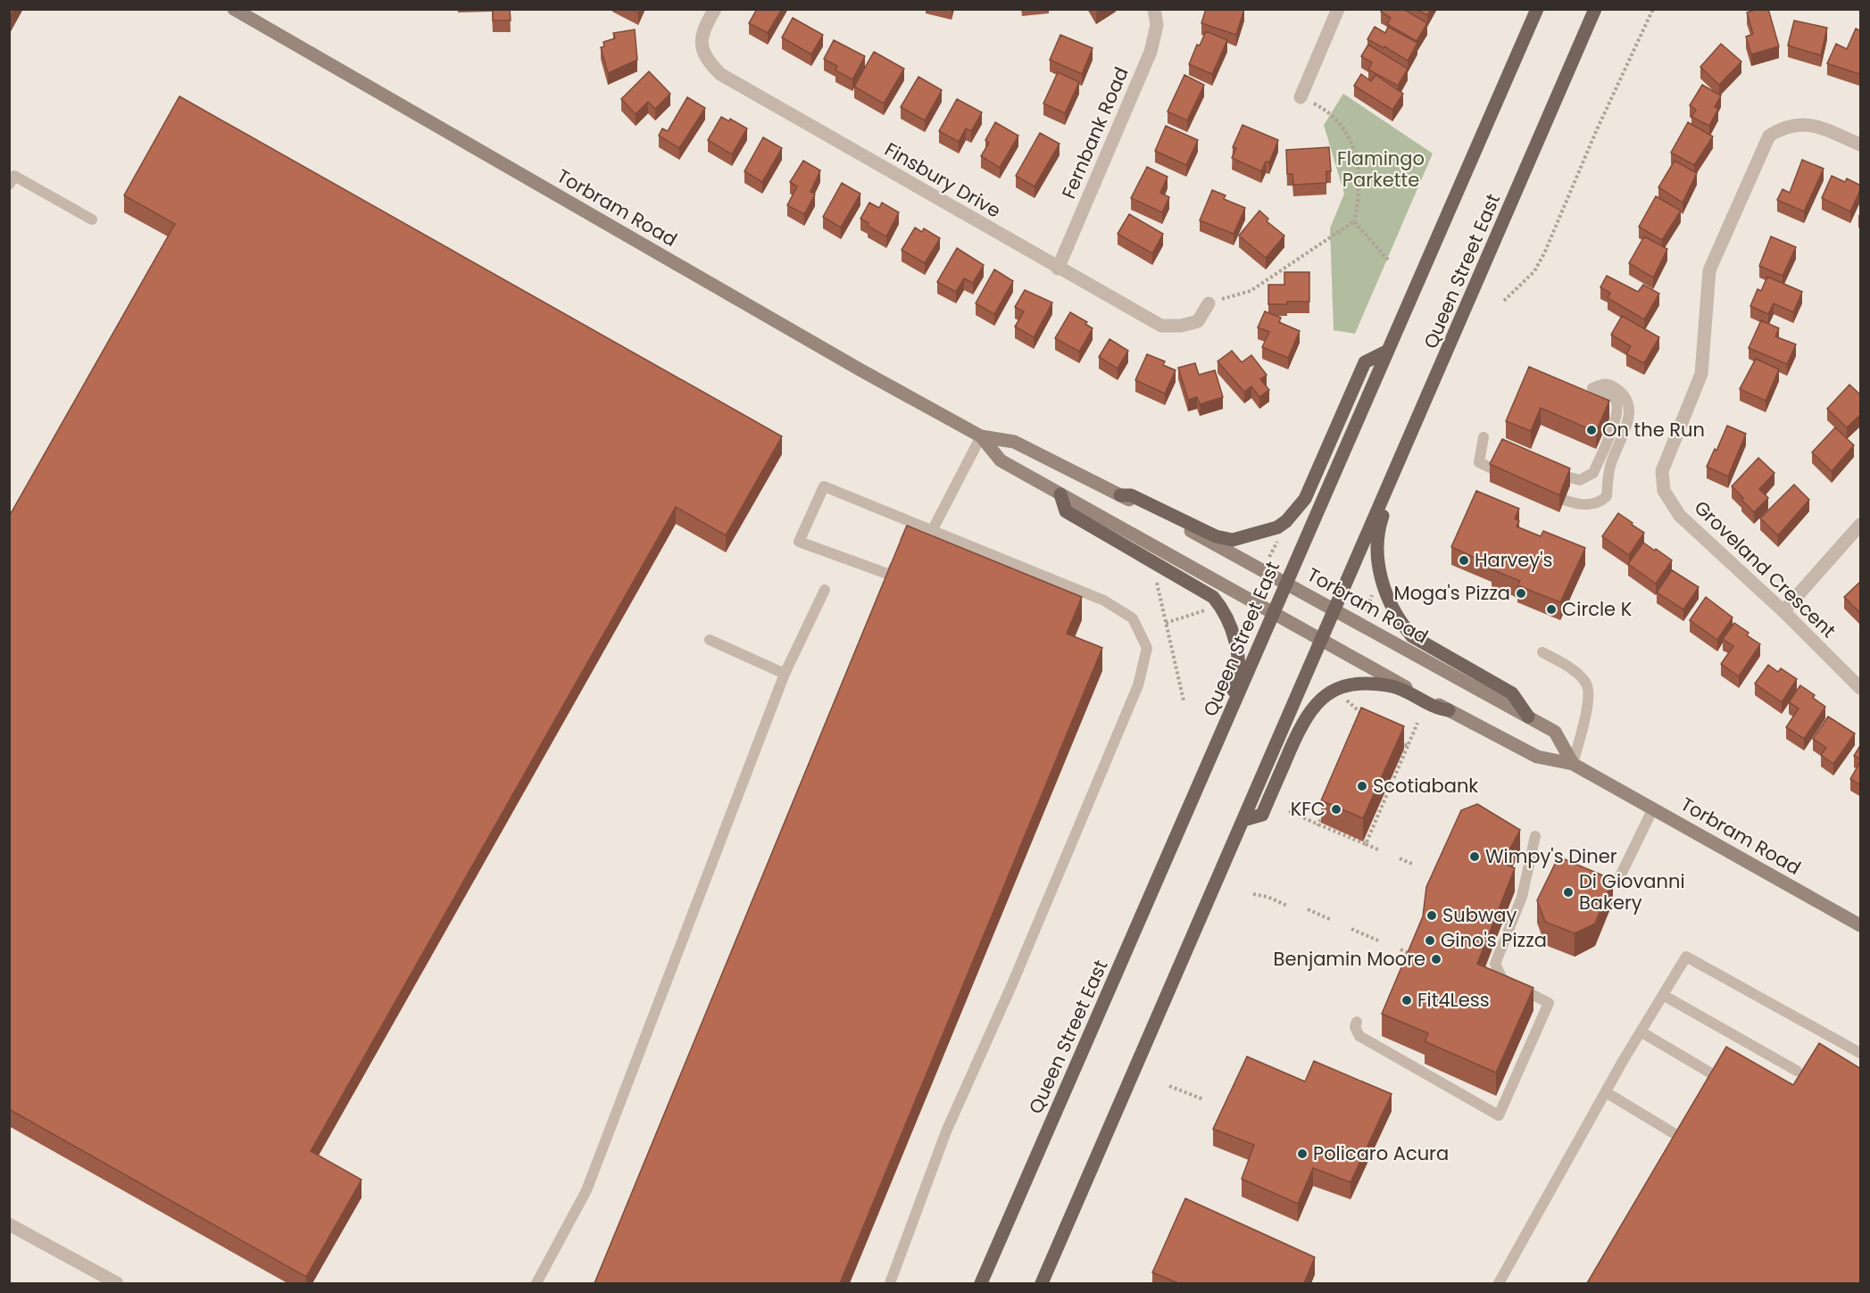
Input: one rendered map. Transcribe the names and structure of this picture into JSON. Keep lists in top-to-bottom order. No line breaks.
{"streets":{"main road":["Torbram Road","Queen Street East"],"street":["Fernbank Road","Finsbury Drive","Groveland Crescent"]},"crossings":[["Fernbank Road","Finsbury Drive"],["Torbram Road","Queen Street East"]],"parks":["Flamingo Parkette"],"places":["On the Run","Harvey's","Moga's Pizza","Circle K","Scotiabank","KFC","Wimpy's Diner","Di Giovanni Bakery","Subway","Gino's Pizza","Benjamin Moore","Fit4Less","Policaro Acura"]}
